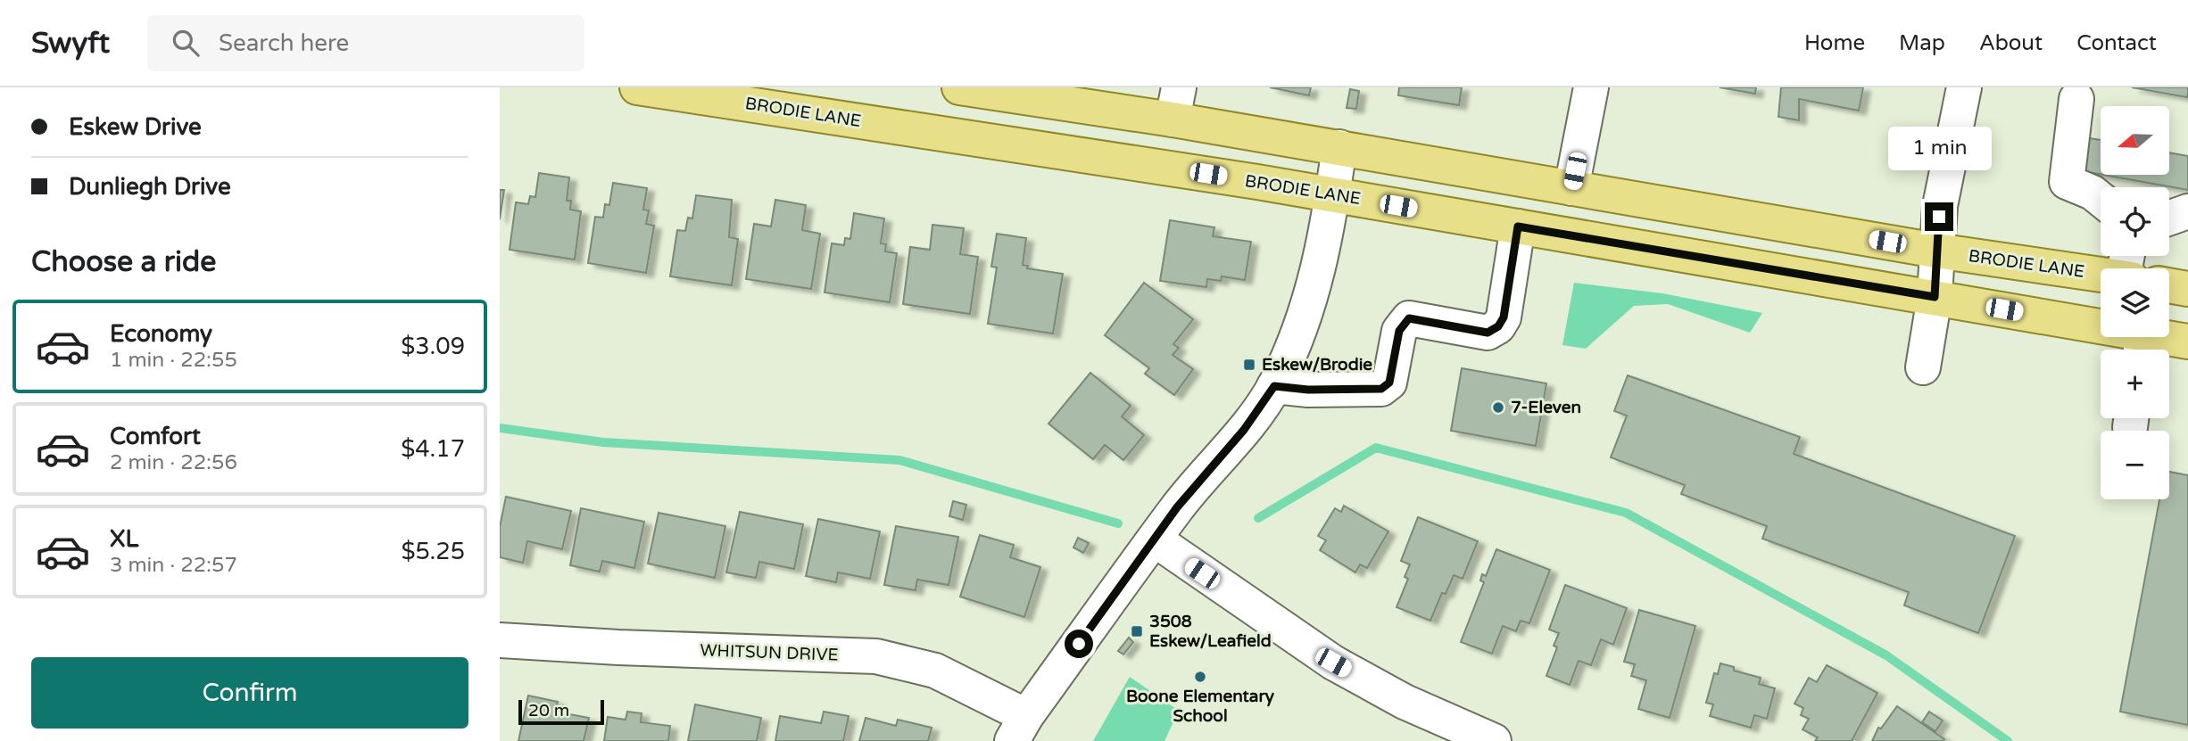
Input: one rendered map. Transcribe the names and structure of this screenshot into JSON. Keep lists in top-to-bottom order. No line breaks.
{"streets":{"main road":["BRODIE LANE"],"street":["WHITSUN DRIVE"]},"places":{"transit":["Eskew/Brodie","3508 Eskew/Leafield"],"other":["7-Eleven","Boone Elementary School"]},"scale_bar":"20 m","north":"left","page":{"header":"Swyft","search":"Search here","nav":["Home","Map","About","Contact"],"banner":["Eskew Drive","Dunliegh Drive"],"map_buttons":["+","−"],"bubble":"1 min","heading":"Choose a ride","list":[{"name":"Economy","note":"1 min · 22:55","value":"$3.09"},{"name":"Comfort","note":"2 min · 22:56","value":"$4.17"},{"name":"XL","note":"3 min · 22:57","value":"$5.25"}],"buttons":"Confirm","scale":"20 m"}}
